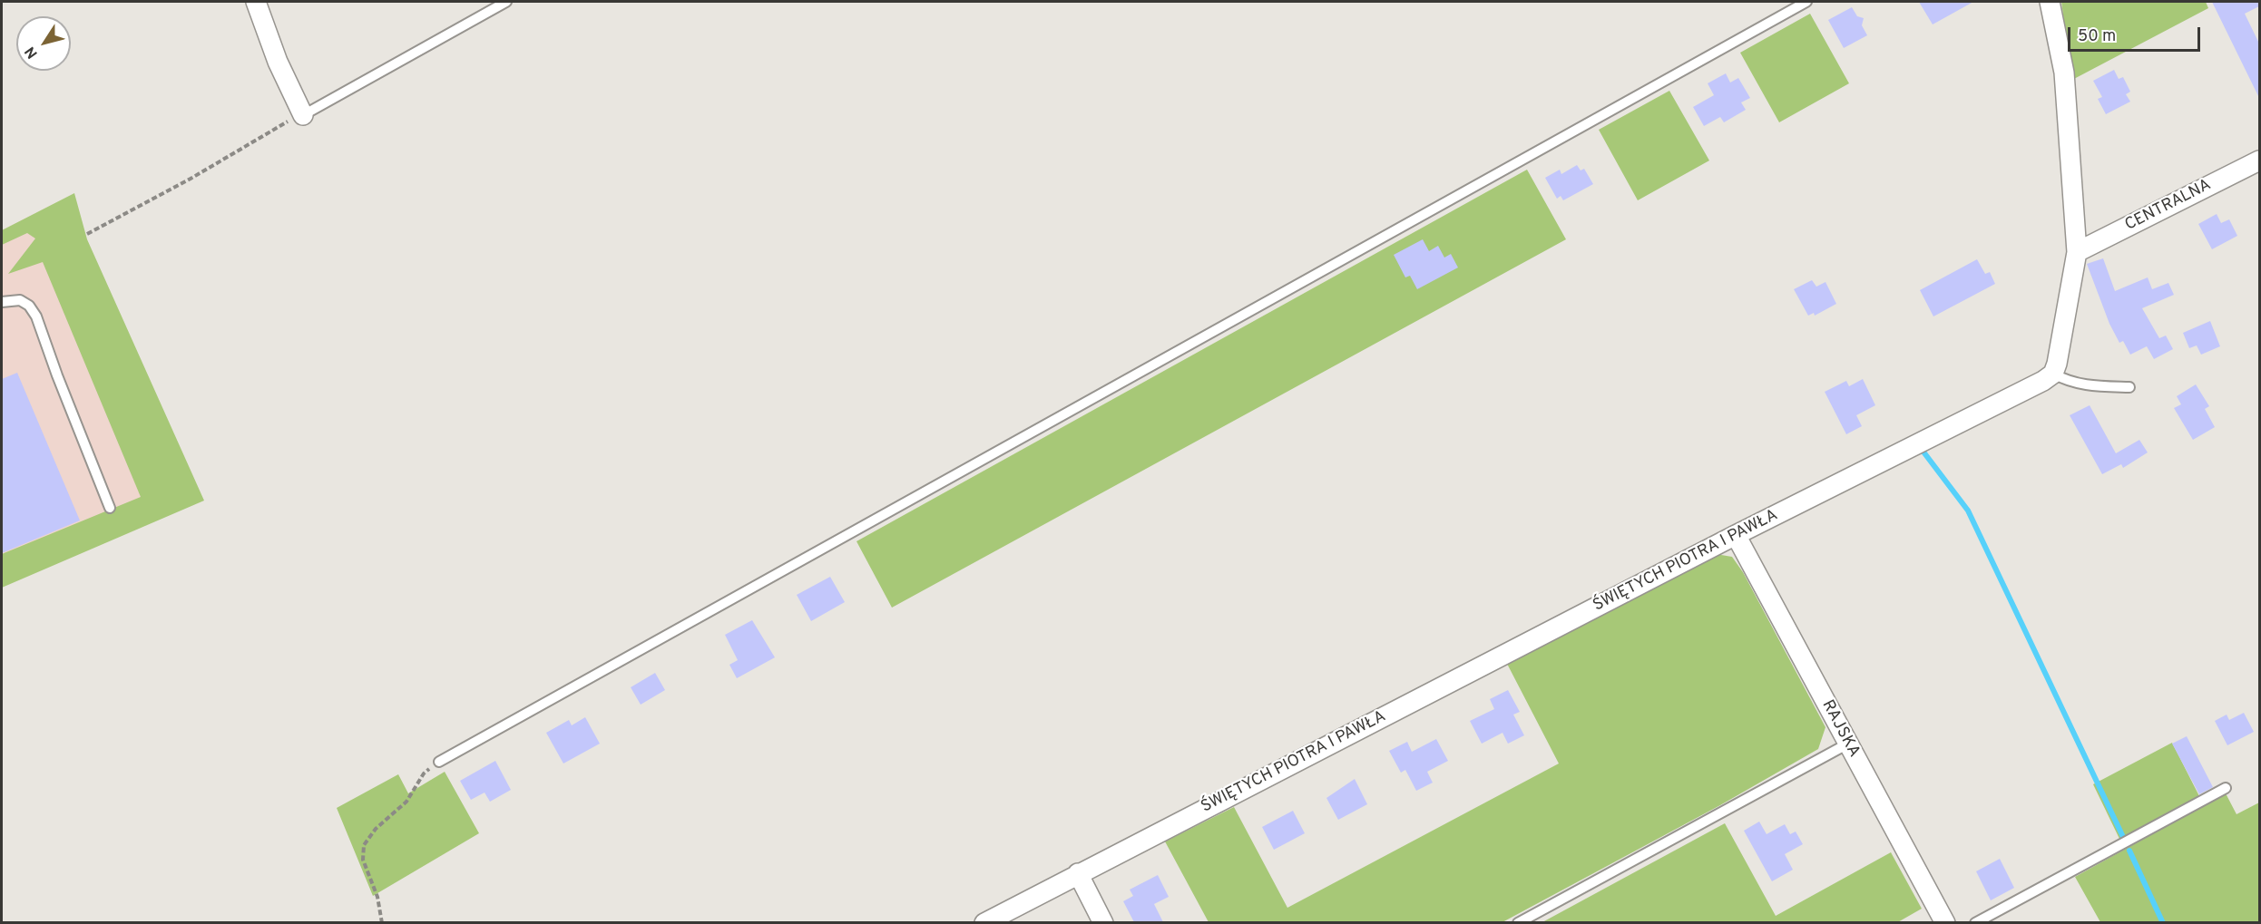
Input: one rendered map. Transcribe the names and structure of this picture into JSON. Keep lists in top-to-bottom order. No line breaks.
{"streets":{"street":["CENTRALNA","ŚWIĘTYCH PIOTRA I PAWŁA","RAJSKA"]},"crossings":[["ŚWIĘTYCH PIOTRA I PAWŁA","RAJSKA"]],"scale_bar":"50 m","north":"bottom left"}
